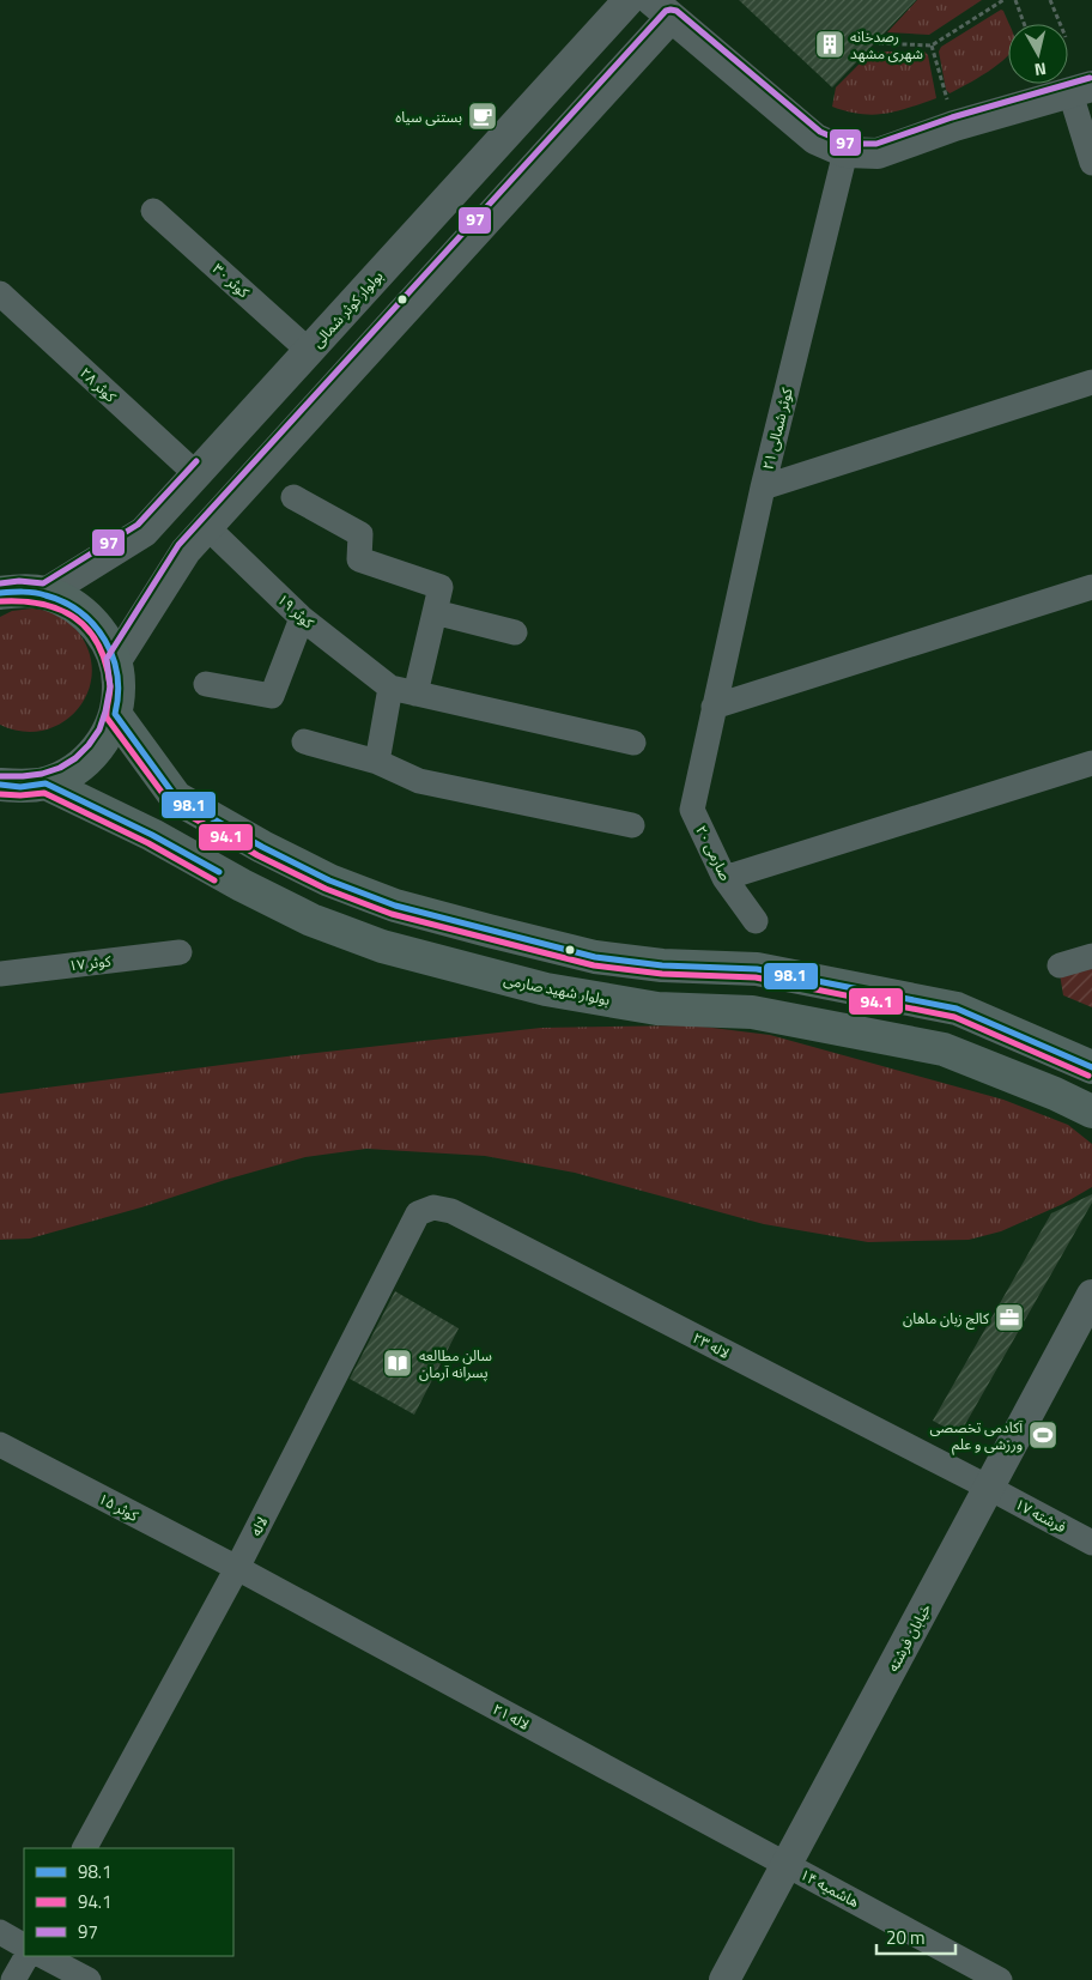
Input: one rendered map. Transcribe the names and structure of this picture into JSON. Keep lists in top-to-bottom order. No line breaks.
{"streets":{"main road":["بولوار شهید صارمی"],"street":["کوثر ۳۰","بولوار کوثر شمالی","کوثر ۲۸","کوثر شمالی ۲۱","کوثر ۱۹","صارمی ۲۰","کوثر ۱۷","لاله ۲۳","کوثر ۱۵","فرشته ۱۷","لاله","خیابان فرشته","لاله ۲۱","هاشمیه ۱۴"]},"crossings":[["کوثر ۳۰","بولوار کوثر شمالی"],["بولوار کوثر شمالی","کوثر ۲۸"],["کوثر شمالی ۲۱","صارمی ۲۰"],["لاله ۲۳","فرشته ۱۷"],["لاله ۲۳","لاله"],["لاله ۲۳","خیابان فرشته"],["کوثر ۱۵","لاله"],["کوثر ۱۵","لاله ۲۱"],["فرشته ۱۷","خیابان فرشته"],["لاله","لاله ۲۱"],["خیابان فرشته","لاله ۲۱"],["خیابان فرشته","هاشمیه ۱۴"],["لاله ۲۱","هاشمیه ۱۴"]],"places":{"building":["رصدخانه شهری مشهد"],"cafe":["بستنی سیاه"],"office":["کالج زبان ماهان"],"library":["سالن مطالعه پسرانه آرمان"],"sports":["آکادمی تخصصی ورزشی و علم"]},"lines":["transit line 97","transit line 98.1","transit line 94.1"],"legend":["98.1","94.1","97"],"scale_bar":"20 m","north":"bottom"}
